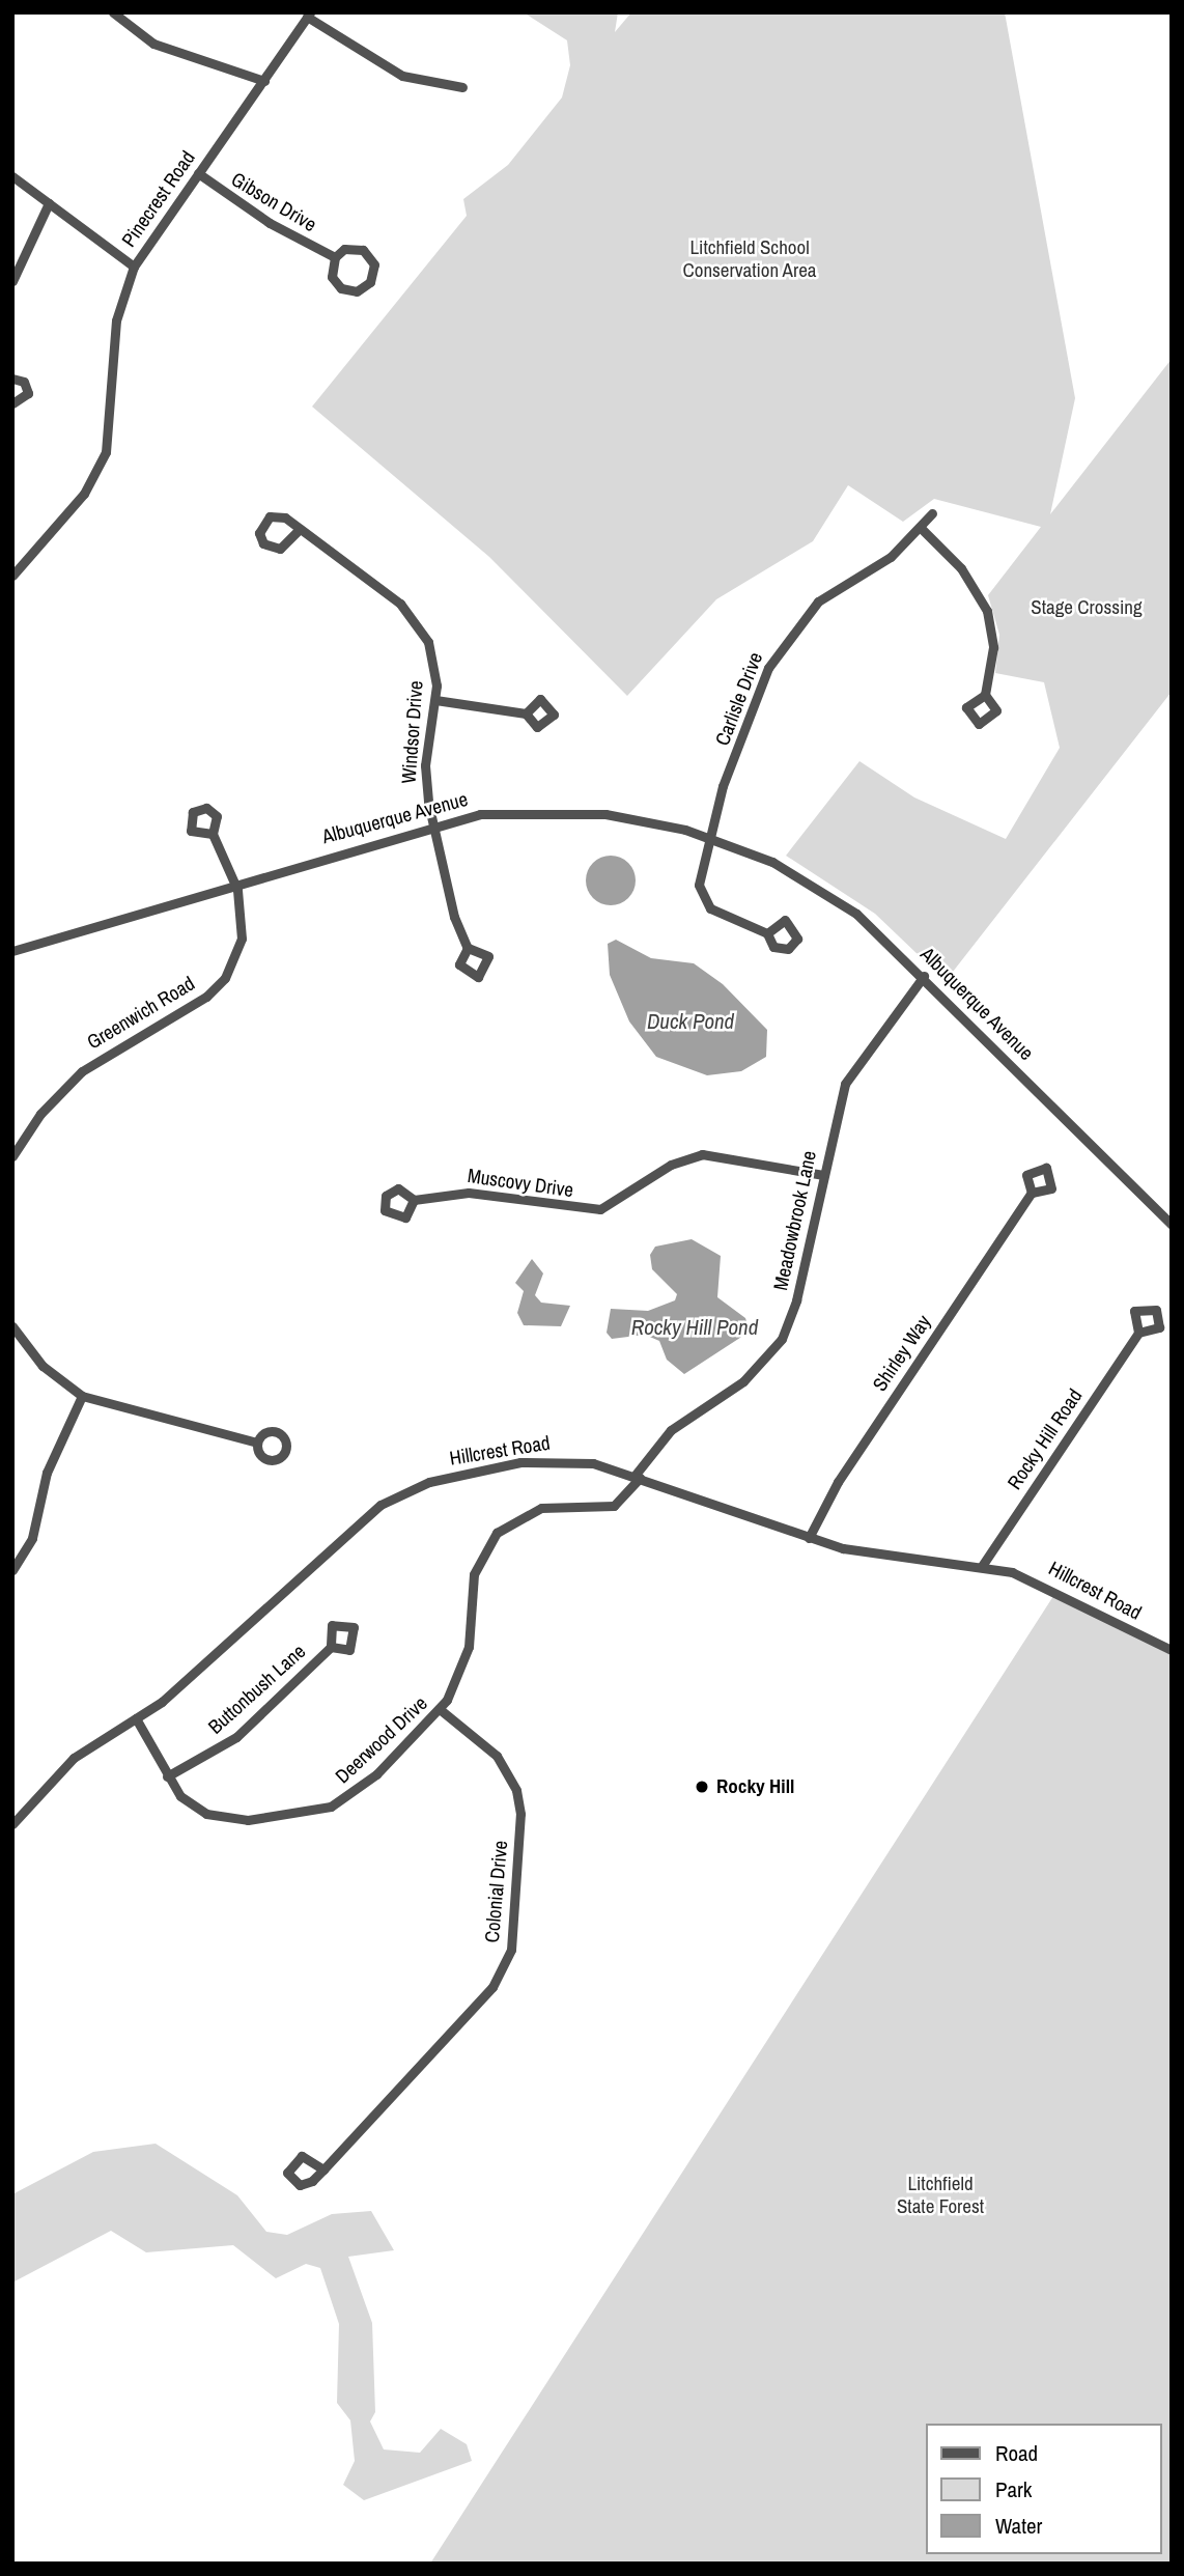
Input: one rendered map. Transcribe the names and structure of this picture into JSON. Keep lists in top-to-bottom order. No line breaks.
{"streets":{"street":["Pinecrest Road","Gibson Drive","Carlisle Drive","Windsor Drive","Albuquerque Avenue","Greenwich Road","Muscovy Drive","Meadowbrook Lane","Shirley Way","Rocky Hill Road","Hillcrest Road","Buttonbush Lane","Deerwood Drive","Colonial Drive"]},"crossings":[["Pinecrest Road","Gibson Drive"],["Carlisle Drive","Albuquerque Avenue"],["Windsor Drive","Albuquerque Avenue"],["Albuquerque Avenue","Greenwich Road"],["Albuquerque Avenue","Meadowbrook Lane"],["Muscovy Drive","Meadowbrook Lane"],["Meadowbrook Lane","Hillcrest Road"],["Meadowbrook Lane","Deerwood Drive"],["Shirley Way","Hillcrest Road"],["Rocky Hill Road","Hillcrest Road"],["Hillcrest Road","Deerwood Drive"],["Buttonbush Lane","Deerwood Drive"],["Deerwood Drive","Colonial Drive"]],"water":["Duck Pond","Rocky Hill Pond"],"parks":["Litchfield School Conservation Area","Stage Crossing","Litchfield State Forest"],"places":["Rocky Hill"],"legend":["Road","Park","Water"]}
